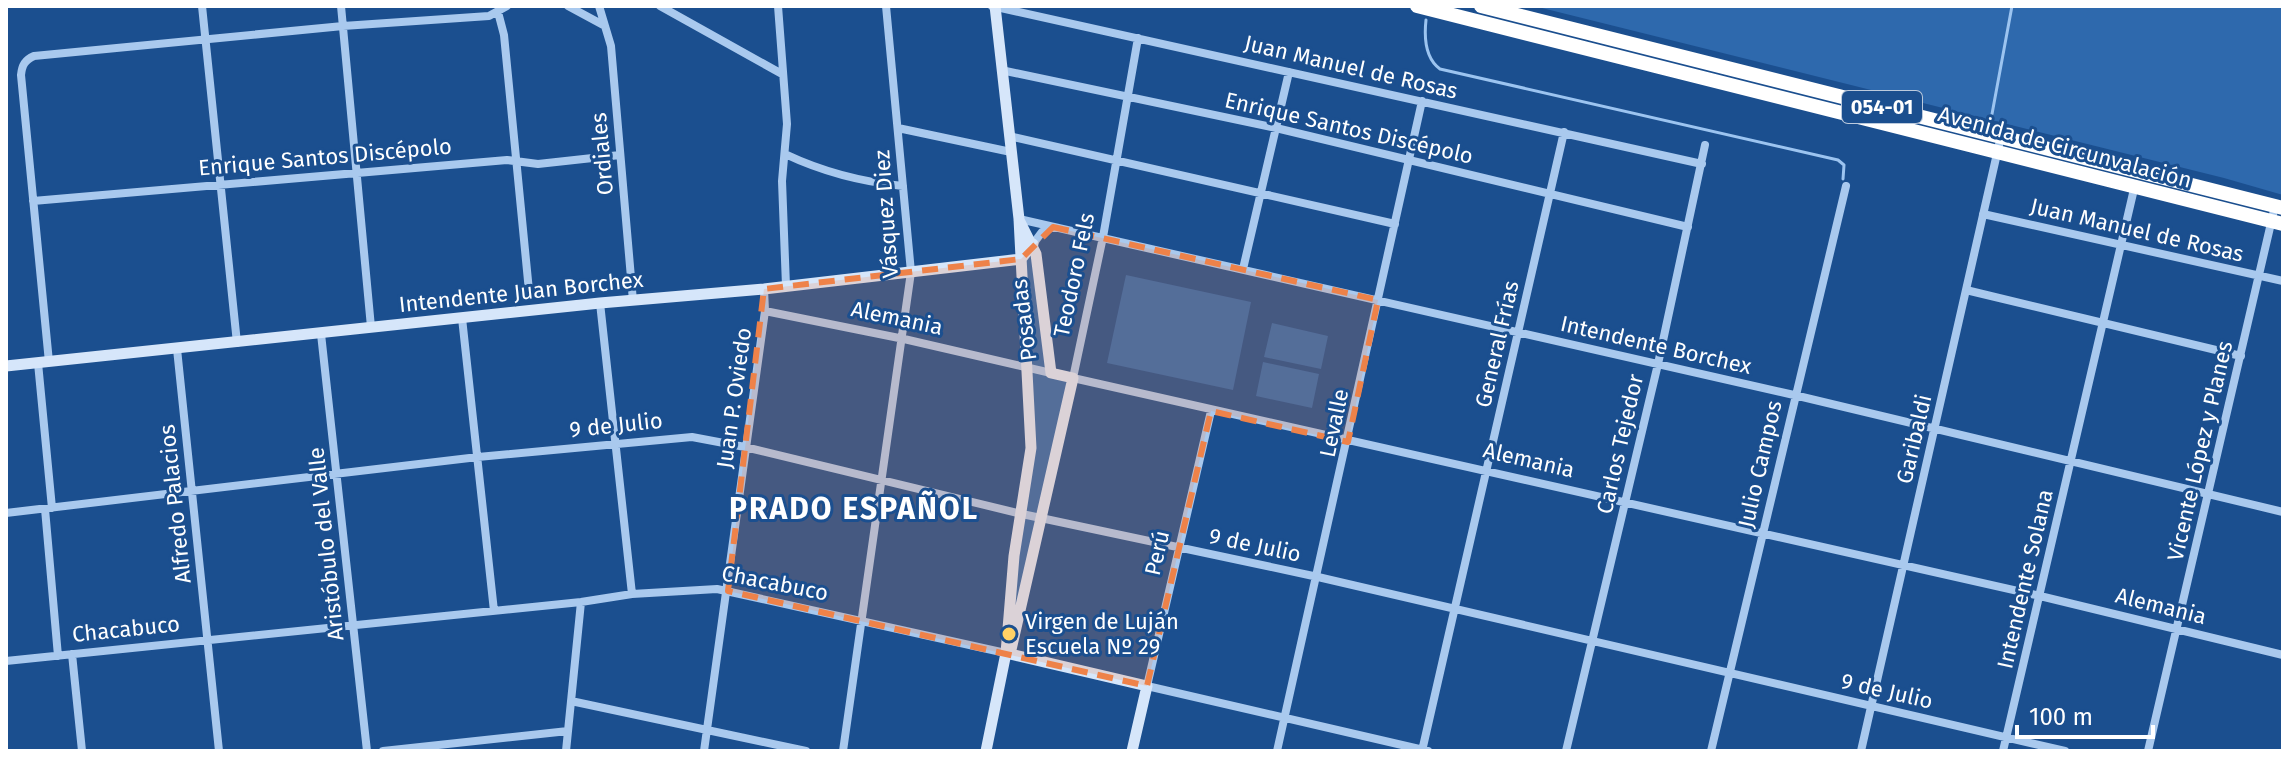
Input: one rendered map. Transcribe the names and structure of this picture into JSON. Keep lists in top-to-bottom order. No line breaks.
{"streets":{"highway":["054-01","Avenida de Circunvalación"],"main road":["Teodoro Fels","Intendente Juan Borchex","Alemania","Posadas","Perú","Chacabuco"],"street":["Juan Manuel de Rosas","Enrique Santos Discépolo","Ordiales","Vásquez Diez","General Frías","Intendente Borchex","Juan P. Oviedo","Levalle","9 de Julio","Garibaldi","Carlos Tejedor","Vicente López y Planes","Julio Campos","Alfredo Palacios","Aristóbulo del Valle","Intendente Solana"]},"crossings":[["Juan Manuel de Rosas","Teodoro Fels"],["Juan Manuel de Rosas","General Frías"],["Juan Manuel de Rosas","Levalle"],["Juan Manuel de Rosas","Garibaldi"],["Juan Manuel de Rosas","Carlos Tejedor"],["Juan Manuel de Rosas","Vicente López y Planes"],["Juan Manuel de Rosas","Intendente Solana"],["Enrique Santos Discépolo","Ordiales"],["Enrique Santos Discépolo","Teodoro Fels"],["Enrique Santos Discépolo","General Frías"],["Enrique Santos Discépolo","Levalle"],["Enrique Santos Discépolo","Carlos Tejedor"],["Avenida de Circunvalación","Garibaldi"],["Avenida de Circunvalación","Vicente López y Planes"],["Avenida de Circunvalación","Intendente Solana"],["Ordiales","Intendente Juan Borchex"],["Vásquez Diez","Intendente Juan Borchex"],["Vásquez Diez","Alemania"],["Vásquez Diez","9 de Julio"],["Vásquez Diez","Chacabuco"],["Teodoro Fels","Alemania"],["Teodoro Fels","Intendente Borchex"],["Teodoro Fels","9 de Julio"],["Intendente Juan Borchex","Juan P. Oviedo"],["Intendente Juan Borchex","Alfredo Palacios"],["Intendente Juan Borchex","Aristóbulo del Valle"],["Alemania","Posadas"],["Alemania","General Frías"],["Alemania","Juan P. Oviedo"],["Alemania","Levalle"],["Alemania","Garibaldi"],["Alemania","Carlos Tejedor"],["Alemania","Vicente López y Planes"],["Alemania","Julio Campos"],["Alemania","Perú"],["Alemania","Intendente Solana"],["Posadas","Intendente Borchex"],["General Frías","Intendente Borchex"],["General Frías","9 de Julio"],["General Frías","Chacabuco"],["Intendente Borchex","Levalle"],["Intendente Borchex","Garibaldi"],["Intendente Borchex","Carlos Tejedor"],["Intendente Borchex","Vicente López y Planes"],["Intendente Borchex","Julio Campos"],["Intendente Borchex","Intendente Solana"],["Juan P. Oviedo","9 de Julio"],["Juan P. Oviedo","Chacabuco"],["Levalle","9 de Julio"],["Levalle","Chacabuco"],["9 de Julio","Garibaldi"],["9 de Julio","Carlos Tejedor"],["9 de Julio","Julio Campos"],["9 de Julio","Alfredo Palacios"],["9 de Julio","Aristóbulo del Valle"],["9 de Julio","Perú"],["9 de Julio","Intendente Solana"],["Alfredo Palacios","Chacabuco"],["Aristóbulo del Valle","Chacabuco"],["Perú","Chacabuco"]],"districts":["PRADO ESPAÑOL"],"places":["Virgen de Luján Escuela Nº 29"],"scale_bar":"100 m"}
